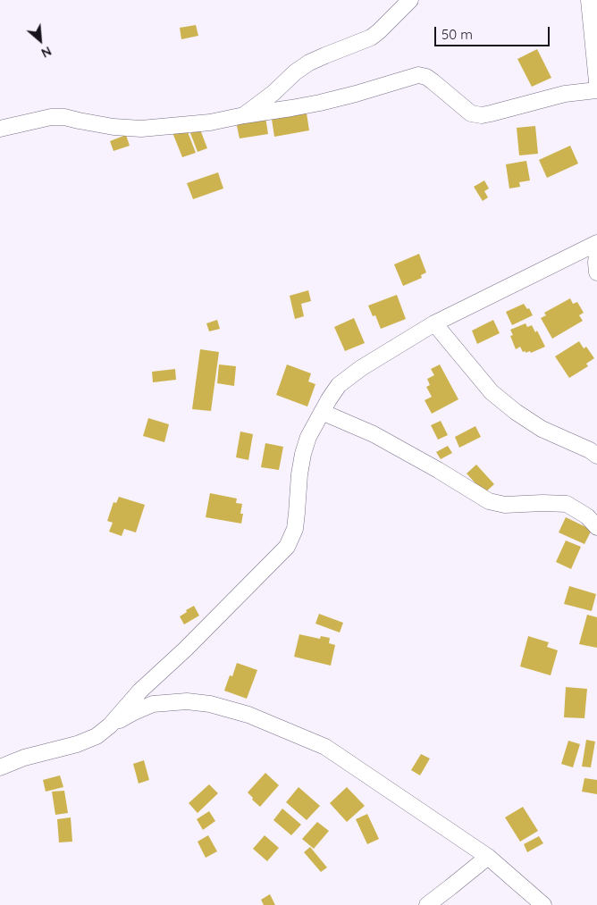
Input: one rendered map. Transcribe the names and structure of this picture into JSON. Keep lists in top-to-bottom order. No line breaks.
{"scale_bar":"50 m","north":"bottom right"}
